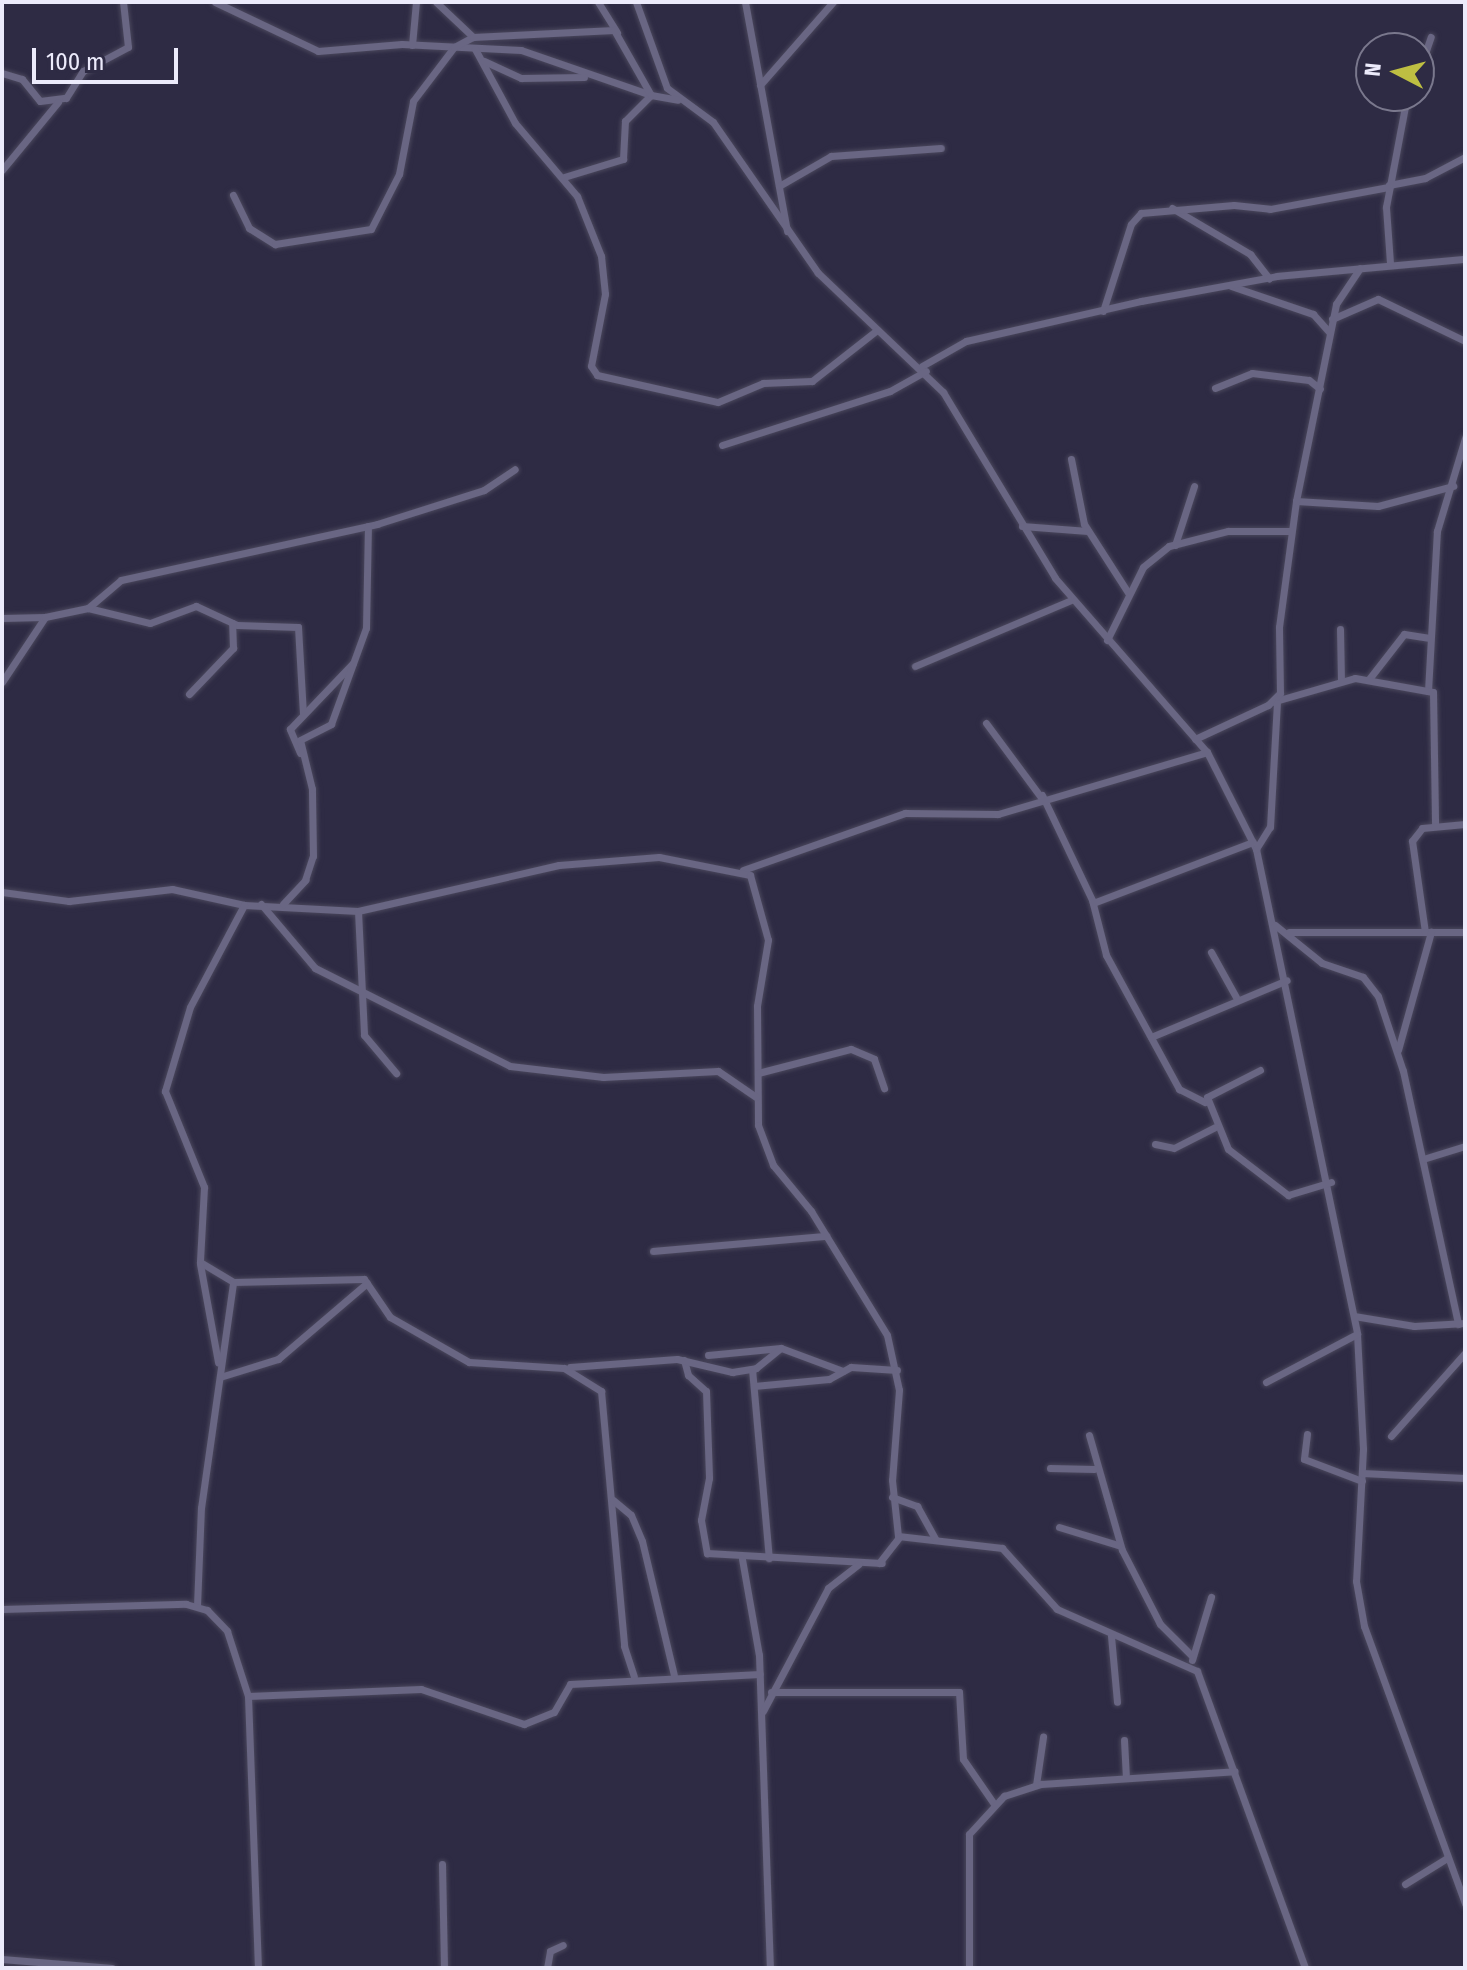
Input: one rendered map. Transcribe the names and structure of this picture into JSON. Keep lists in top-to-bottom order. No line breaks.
{"scale_bar":"100 m","north":"left"}
